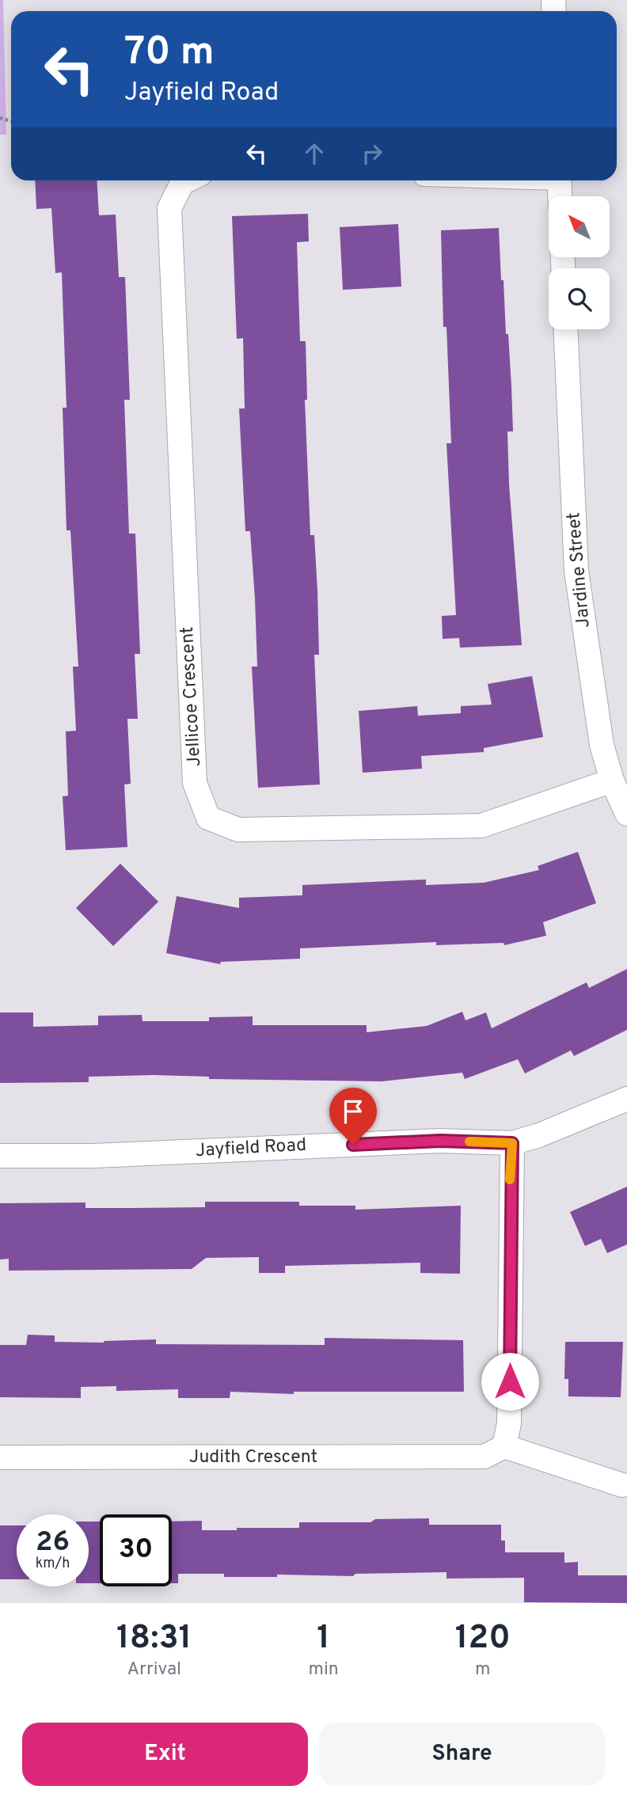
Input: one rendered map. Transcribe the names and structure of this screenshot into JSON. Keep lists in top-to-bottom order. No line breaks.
{"streets":{"street":["Jardine Street","Jellicoe Crescent","Jayfield Road","Judith Crescent"]},"crossings":[["Jardine Street","Jellicoe Crescent"]],"north":"top left","page":{"turn":["70 m","Jayfield Road"],"speed":"26 km/h","limit":"30","eta":["18:31","Arrival","1","min","120","m"],"buttons":["Exit","Share"]}}
